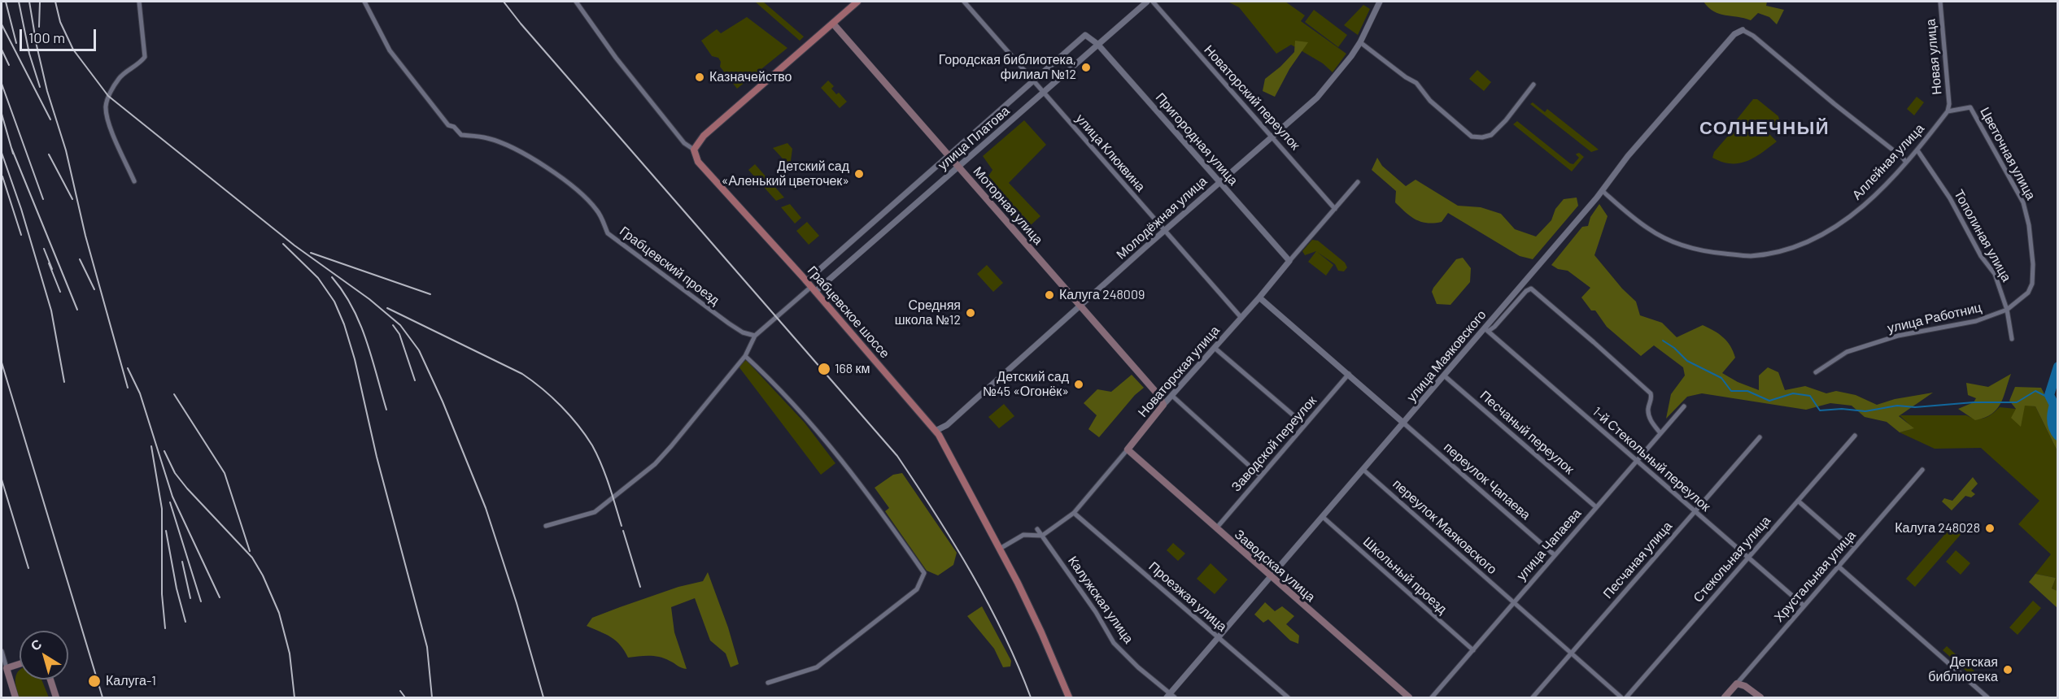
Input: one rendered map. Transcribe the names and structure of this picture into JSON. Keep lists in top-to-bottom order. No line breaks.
{"streets":{"main road":["Моторная улица","Грабцевское шоссе","Новаторская улица","Заводская улица","Хрустальная улица"],"street":["Новая улица","Новаторский переулок","улица Платова","Пригородная улица","улица Клюквина","Цветочная улица","Аллейная улица","Молодёжная улица","Тополиная улица","Грабцевский проезд","улица Работниц","улица Маяковского","Песчаный переулок","Заводской переулок","1-й Стекольный переулок","переулок Чапаева","переулок Маяковского","улица Чапаева","Стекольная улица","Песчаная улица","Школьный проезд","Проезжая улица","Калужская улица"]},"crossings":[["Новая улица","Цветочная улица"],["Новая улица","Аллейная улица"],["Новаторский переулок","Молодёжная улица"],["Новаторский переулок","Новаторская улица"],["улица Платова","Пригородная улица"],["улица Платова","улица Клюквина"],["улица Платова","Моторная улица"],["улица Платова","Грабцевское шоссе"],["Пригородная улица","Молодёжная улица"],["Пригородная улица","Новаторская улица"],["улица Клюквина","Молодёжная улица"],["улица Клюквина","Новаторская улица"],["Цветочная улица","Аллейная улица"],["Цветочная улица","Тополиная улица"],["Цветочная улица","улица Работниц"],["Аллейная улица","Тополиная улица"],["Аллейная улица","улица Маяковского"],["Моторная улица","Молодёжная улица"],["Моторная улица","Новаторская улица"],["Молодёжная улица","Грабцевское шоссе"],["Тополиная улица","улица Работниц"],["Грабцевское шоссе","Новаторская улица"],["улица Маяковского","Песчаный переулок"],["улица Маяковского","1-й Стекольный переулок"],["улица Маяковского","переулок Чапаева"],["улица Маяковского","переулок Маяковского"],["улица Маяковского","Заводская улица"],["улица Маяковского","Школьный проезд"],["улица Маяковского","Проезжая улица"],["улица Маяковского","Калужская улица"],["Новаторская улица","Заводская улица"],["Новаторская улица","Проезжая улица"],["Новаторская улица","Калужская улица"],["Песчаный переулок","улица Чапаева"],["Заводской переулок","Заводская улица"],["1-й Стекольный переулок","улица Чапаева"],["1-й Стекольный переулок","Стекольная улица"],["1-й Стекольный переулок","Песчаная улица"],["1-й Стекольный переулок","Хрустальная улица"],["переулок Чапаева","улица Чапаева"],["переулок Маяковского","улица Чапаева"],["переулок Маяковского","Песчаная улица"],["улица Чапаева","Школьный проезд"]],"districts":["СОЛНЕЧНЫЙ"],"places":["Городская библиотека, филиал №12","Казначейство","Детский сад «Аленький цветочек»","Калуга 248009","Средняя школа №12","168 км","Детский сад №45 «Огонёк»","Калуга 248028","Детская библиотека","Калуга-1"],"scale_bar":"100 m","north":"top left"}
